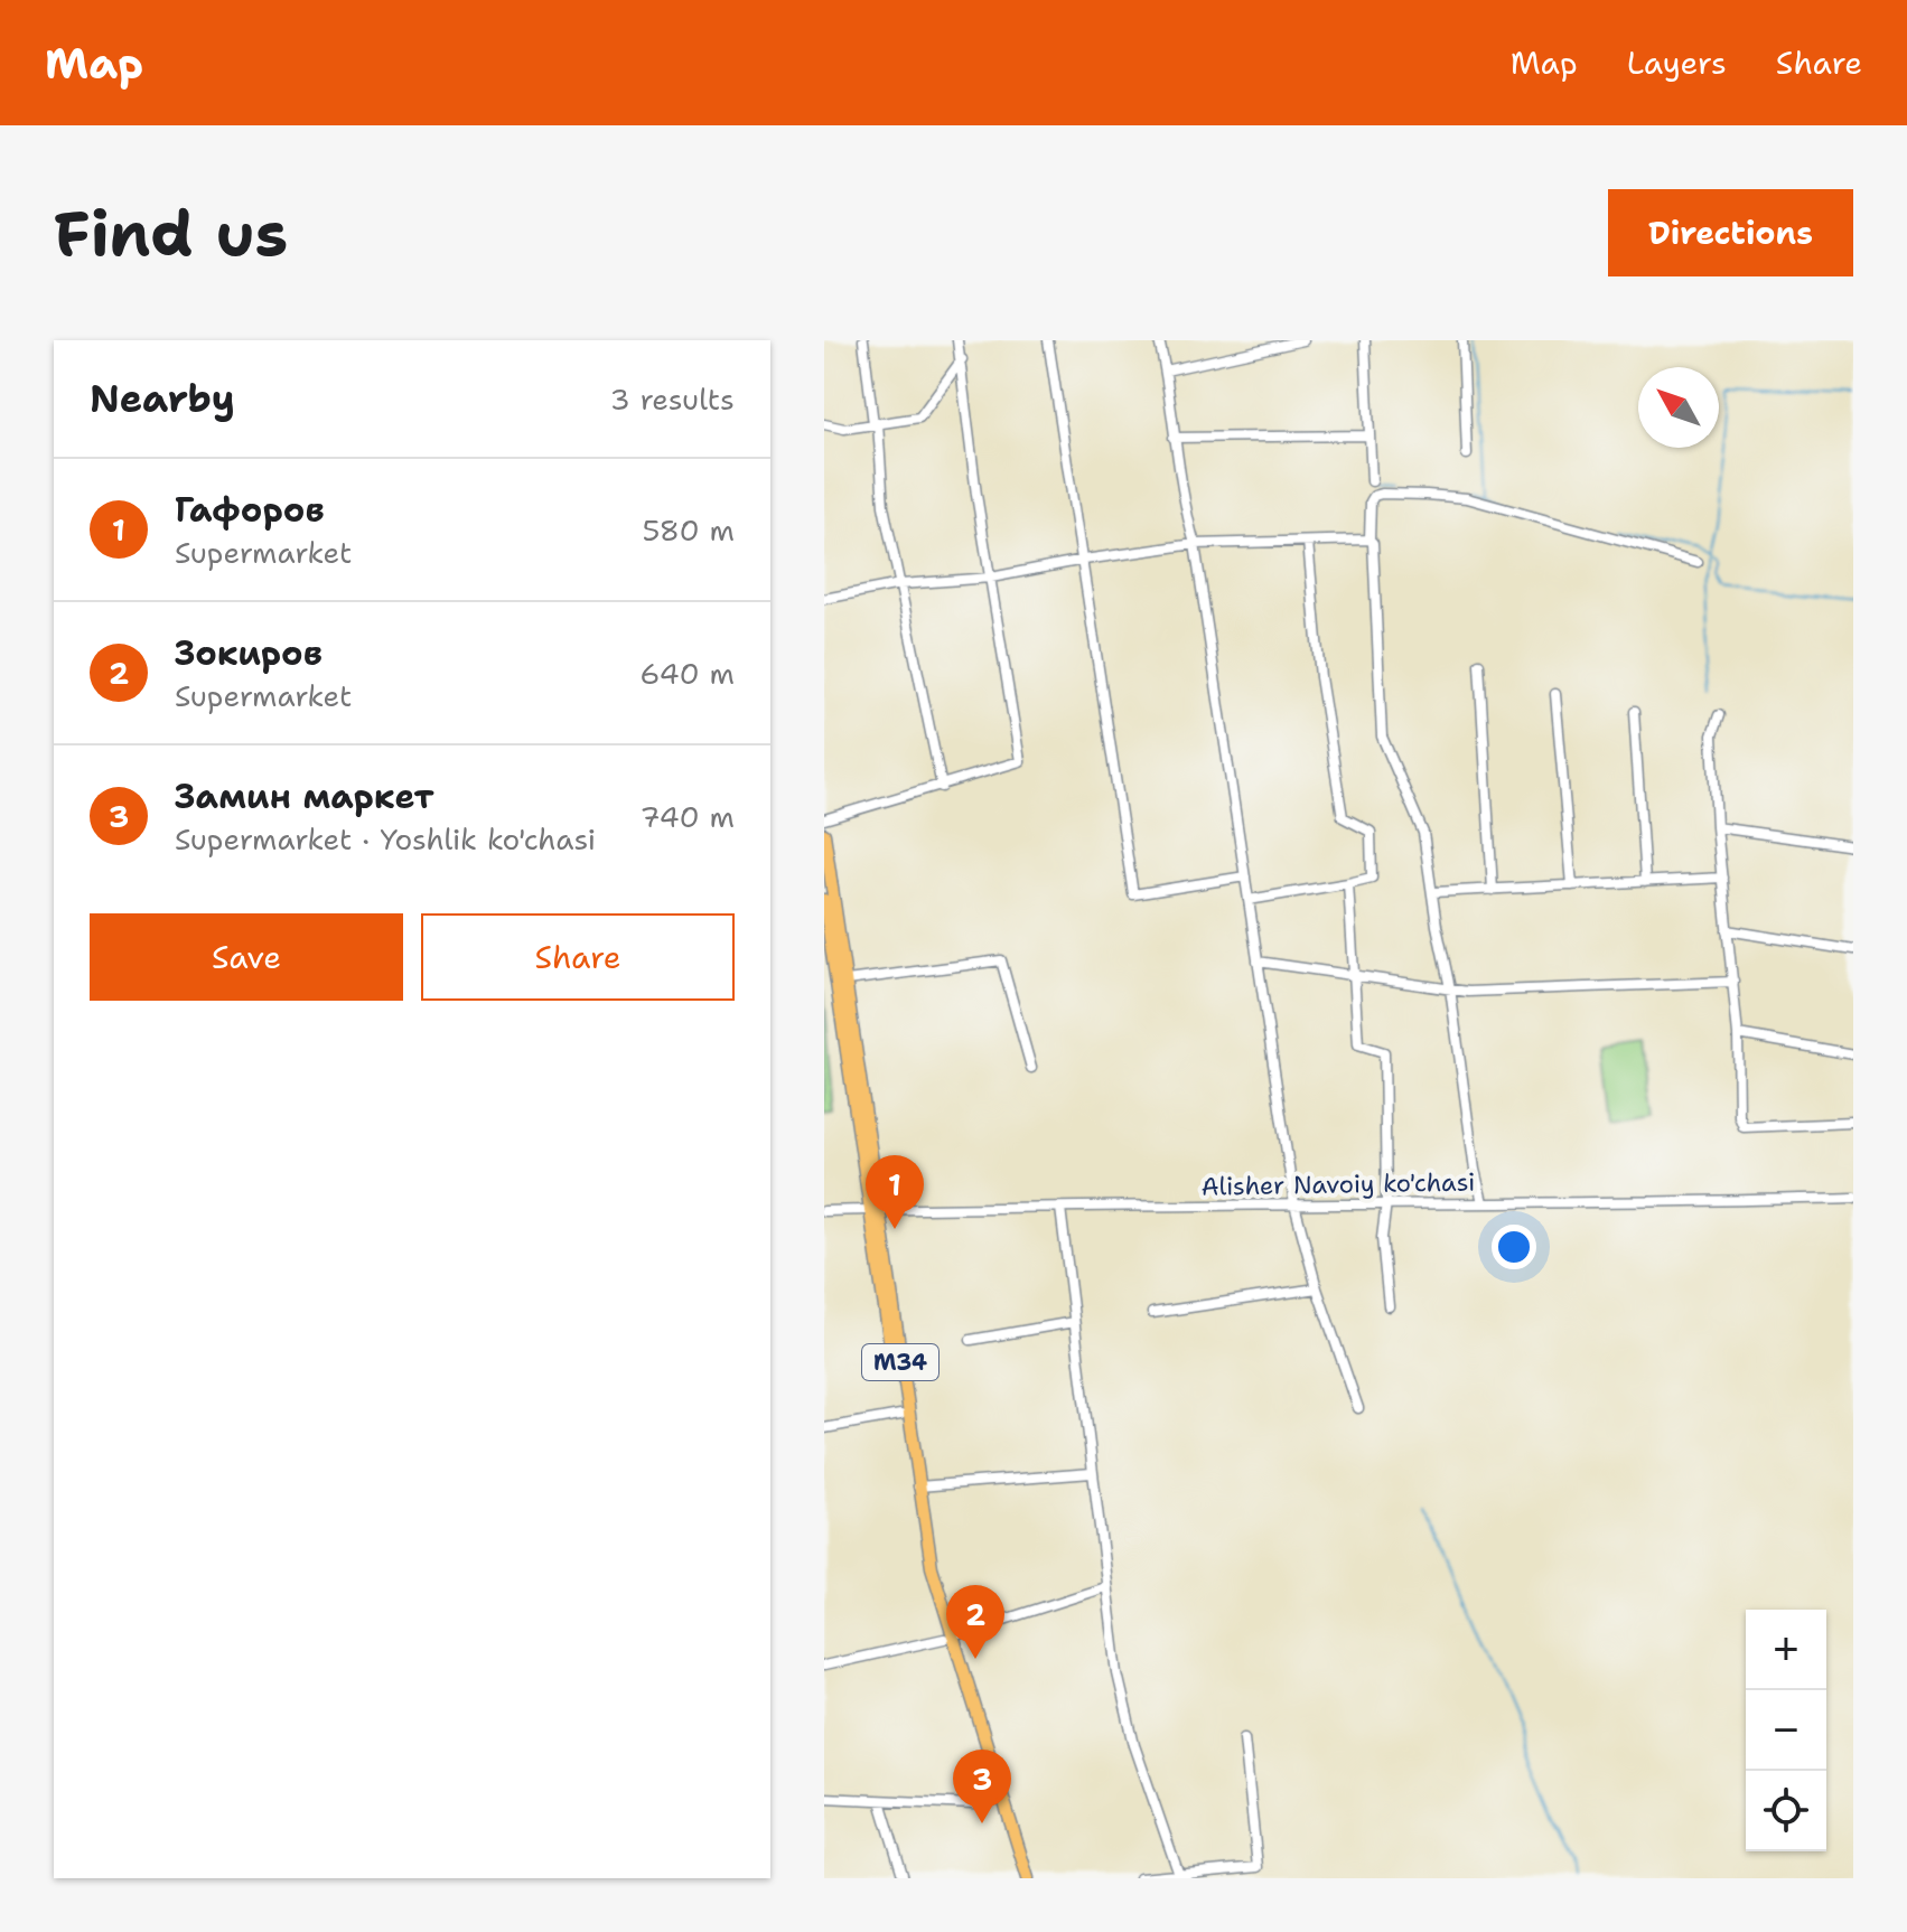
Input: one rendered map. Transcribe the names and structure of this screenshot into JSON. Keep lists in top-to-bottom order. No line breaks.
{"streets":{"main road":["M34"],"street":["Alisher Navoiy ko'chasi"]},"crossings":[["Alisher Navoiy ko'chasi","M34"]],"north":"top left","page":{"header":"Map","nav":["Map","Layers","Share"],"buttons":["Directions",["Save","Share"]],"title":"Find us","heading":["Nearby","3 results"],"list":[{"mark":"1","name":"Гафоров","note":"Supermarket","value":"580 m"},{"mark":"2","name":"Зокиров","note":"Supermarket","value":"640 m"},{"mark":"3","name":"Замин маркет","note":"Supermarket · Yoshlik ko'chasi","value":"740 m"}],"pins":["1","2","3"],"map_buttons":["+","−"]}}
